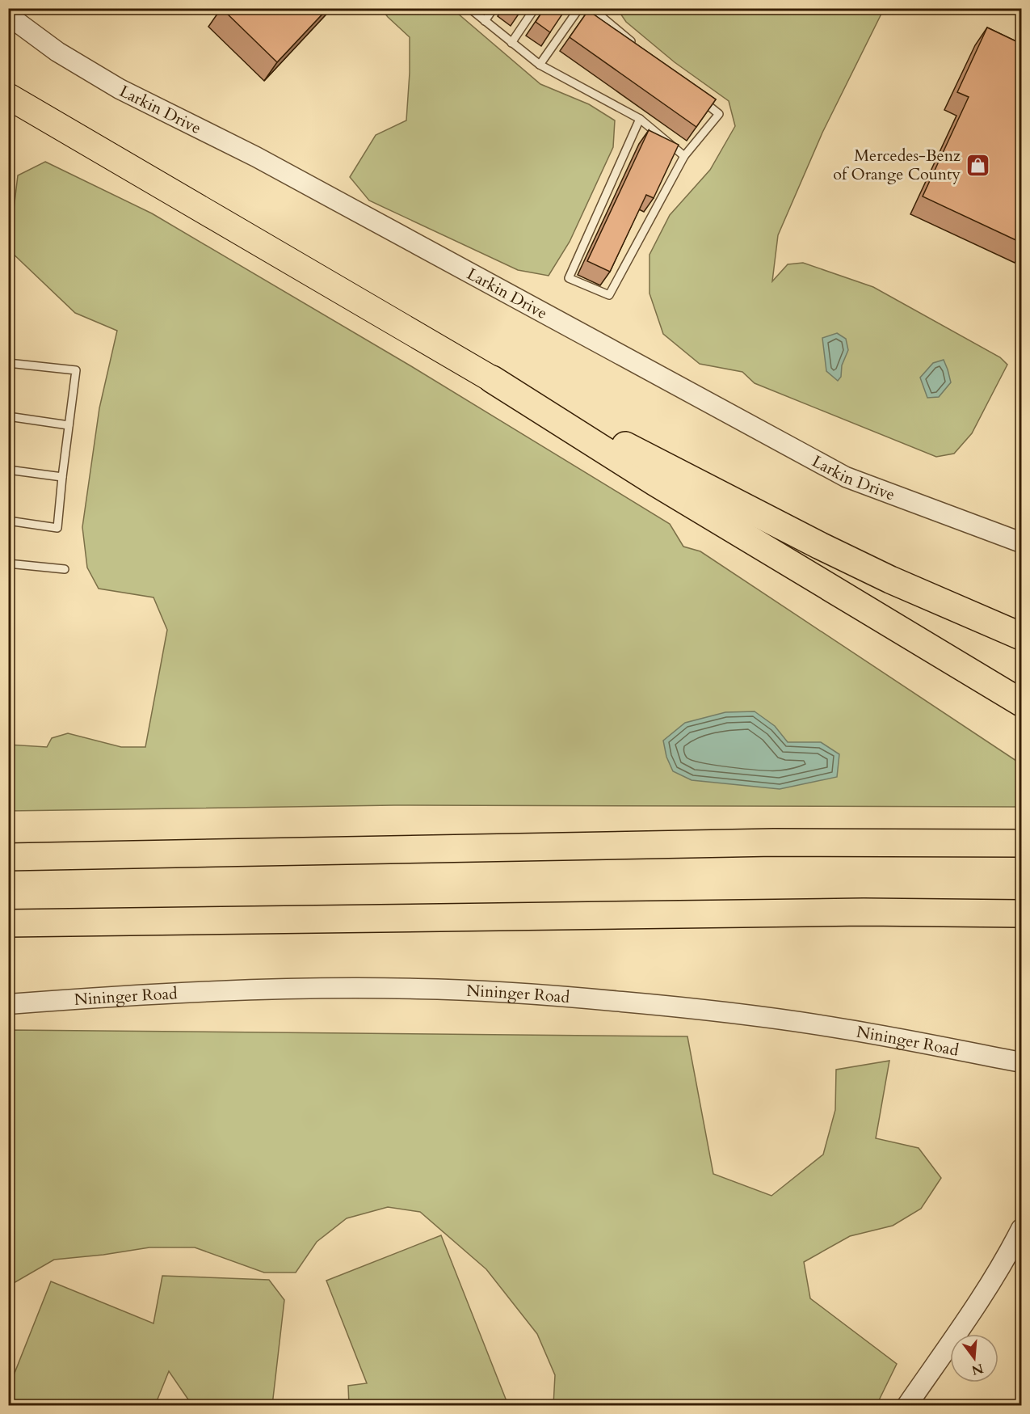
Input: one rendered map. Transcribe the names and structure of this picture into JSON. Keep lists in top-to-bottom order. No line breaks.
{"streets":{"street":["Larkin Drive","Nininger Road"]},"places":{"shop":["Mercedes-Benz of Orange County"]},"north":"bottom"}
